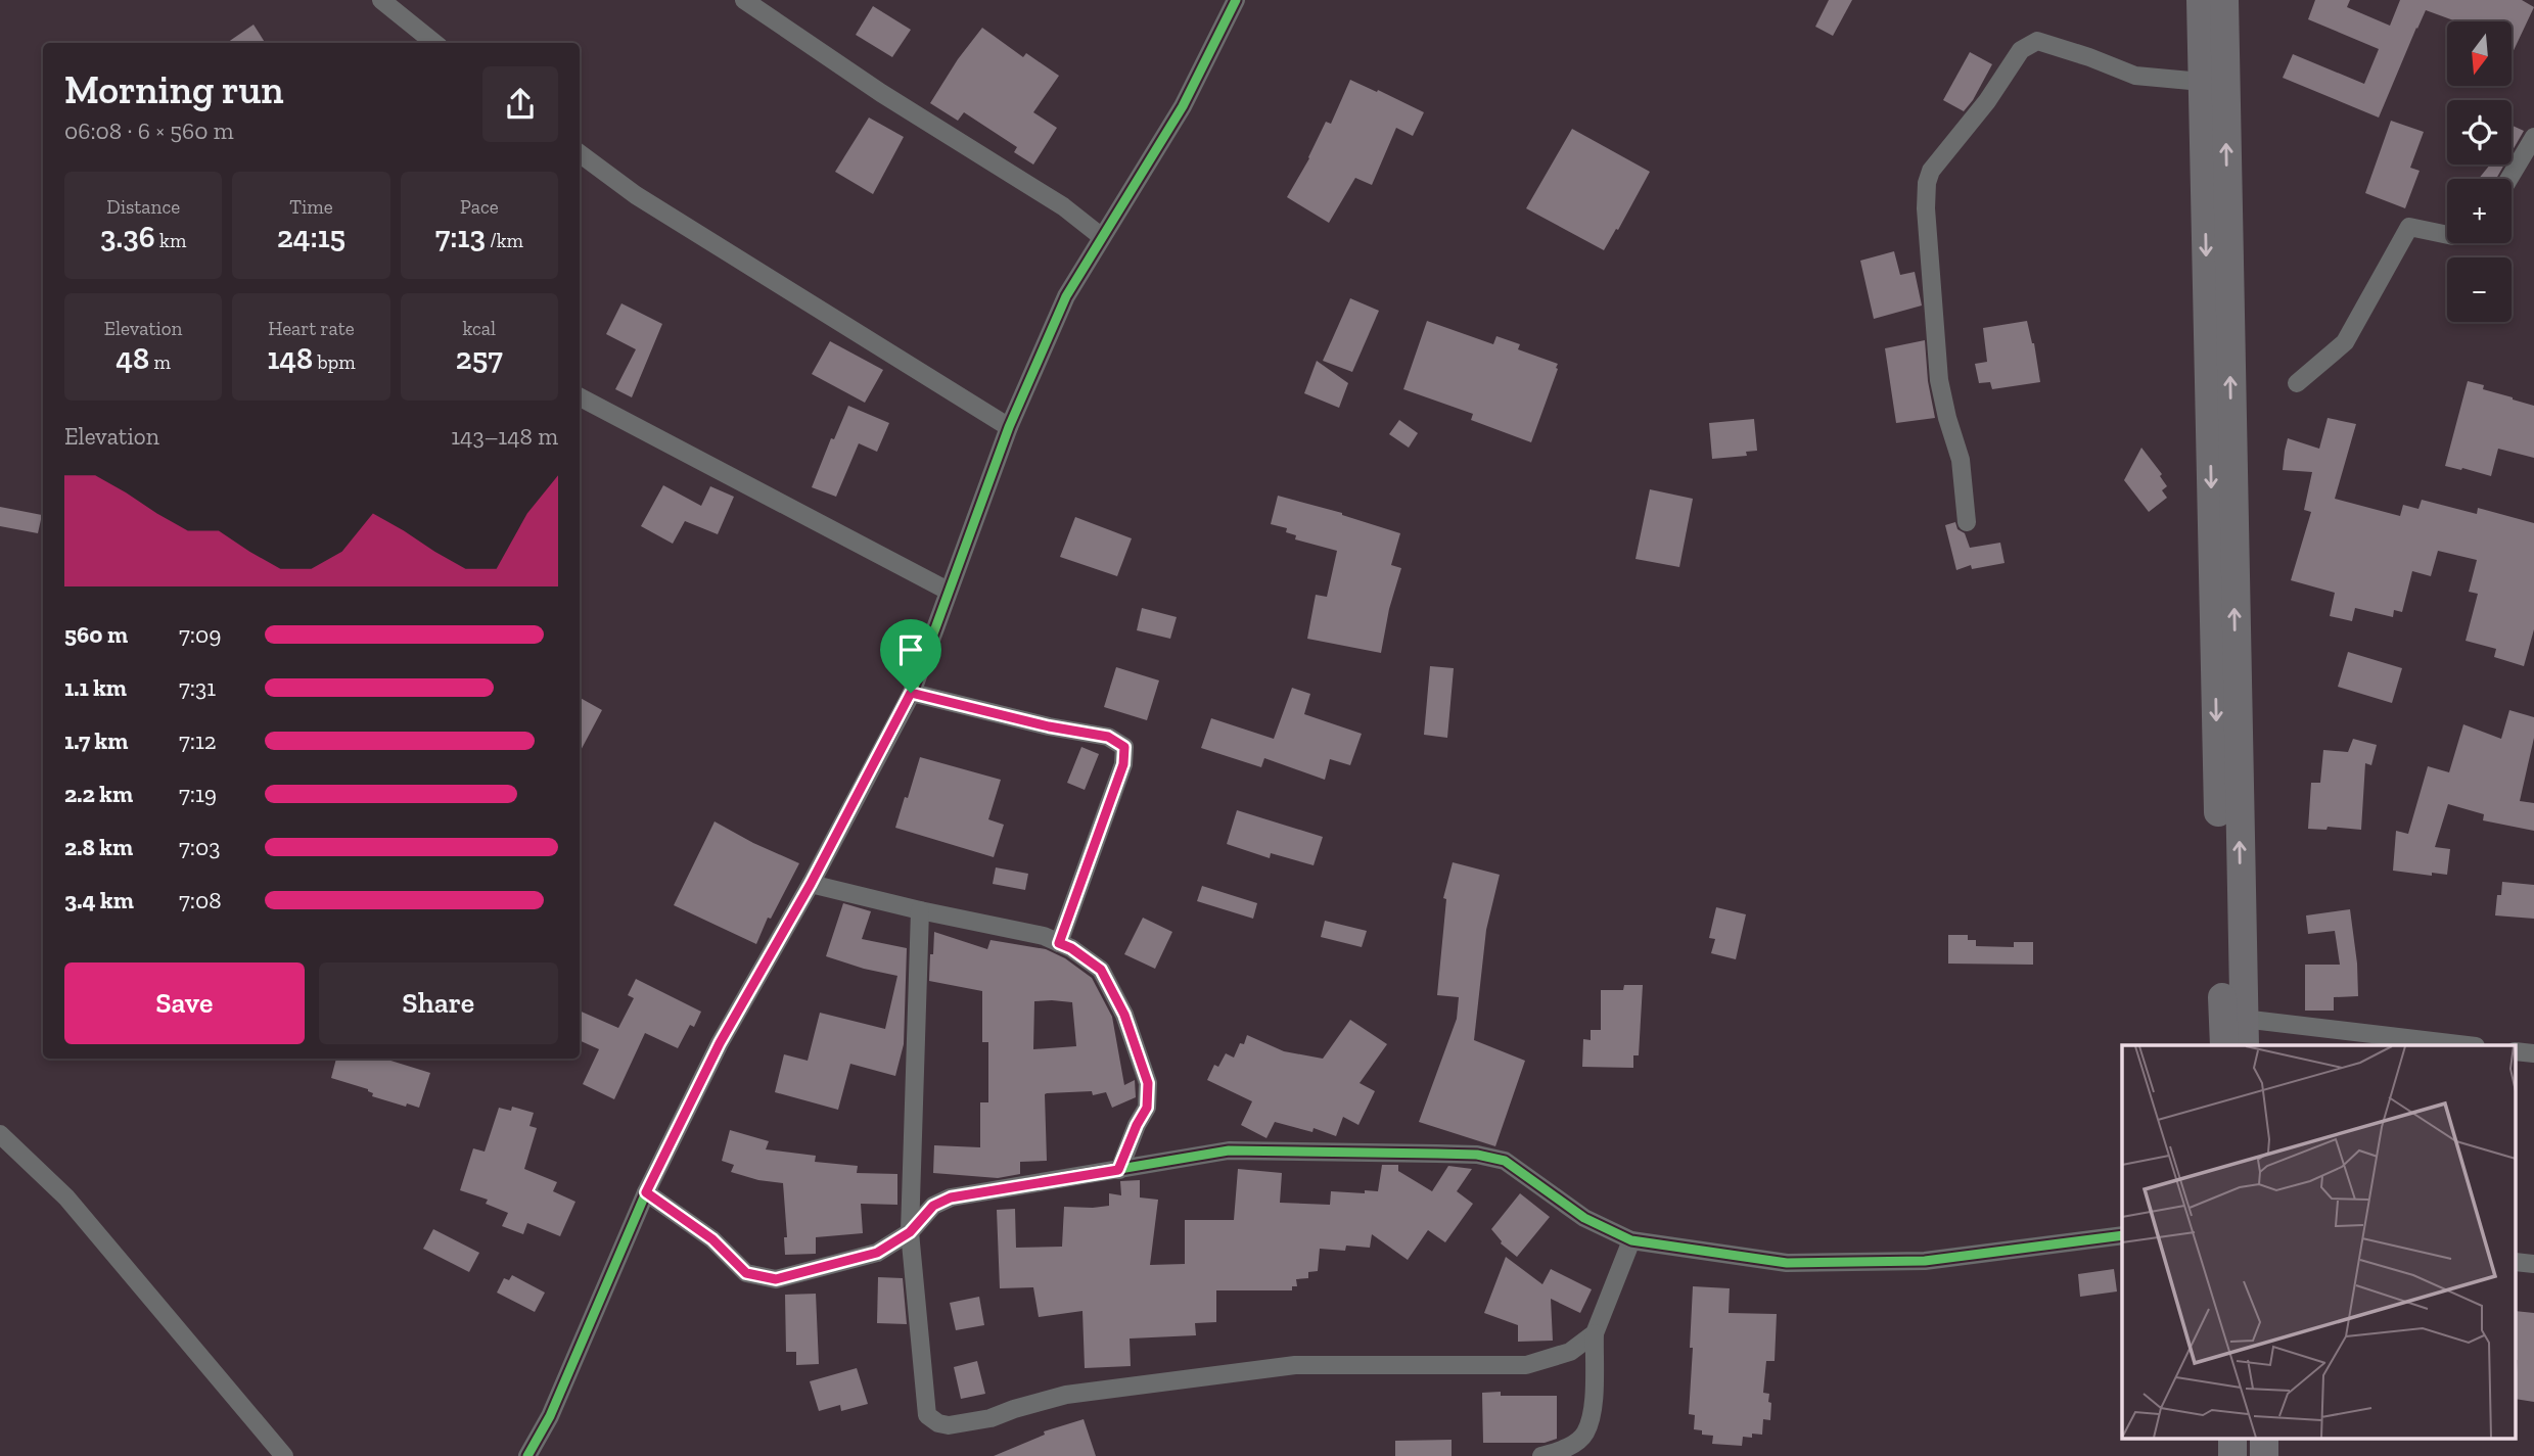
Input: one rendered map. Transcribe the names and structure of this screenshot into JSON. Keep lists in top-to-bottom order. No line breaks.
{"north":"bottom","page":{"map_buttons":["+","−"],"heading":["Morning run","06:08 · 6 × 560 m"],"stats":[["Distance","3.36 km"],["Time","24:15"],["Pace","7:13 /km"],["Elevation","48 m"],["Heart rate","148 bpm"],["kcal","257"]],"chart":["Elevation","143–148 m"],"list":[{"name":"560 m","note":"7:09"},{"name":"1.1 km","note":"7:31"},{"name":"1.7 km","note":"7:12"},{"name":"2.2 km","note":"7:19"},{"name":"2.8 km","note":"7:03"},{"name":"3.4 km","note":"7:08"}],"buttons":["Save","Share"]}}
